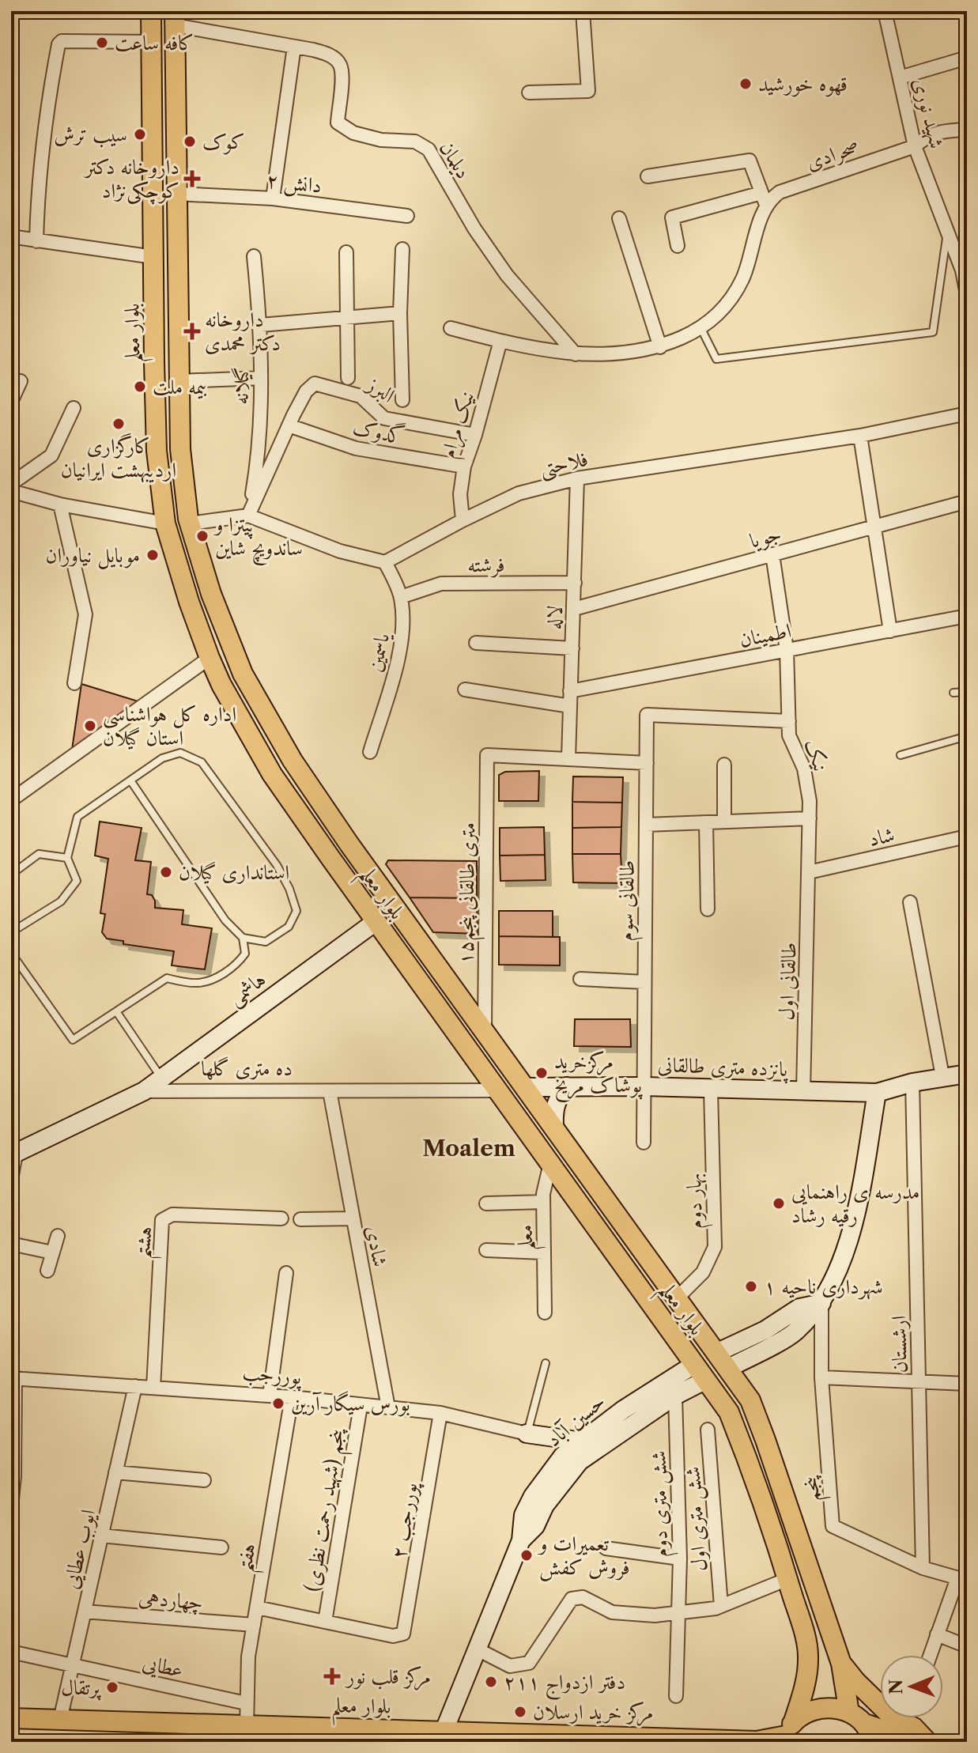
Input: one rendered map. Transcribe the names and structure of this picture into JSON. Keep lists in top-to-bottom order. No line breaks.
{"streets":{"main road":["بلوار معلم"],"street":["شهید نوری","صحرادی","دیلمان","دانش ۲","گیلانه","البرز","نیک مرام","گدوک","فلاحتی","جویا","فرشته","لاله","اطمینان","یاسمین","نیک","شاد","۱۵متری طالقانی پنجم","طالقانی سوم","طالقانی اول","هاشمی","پانزده متری طالقانی","ده متری گلها","بهار دوم","معلم","هشتم","شادی","ارشستان","پوررجب","حسین آباد","پنجم","شش متری دوم","پنجم (شهید رحمت نظری)","شش متری اول","پوررجب ۲","ایوب عطایی","هفتم","چهاردهی","عطایی"]},"crossings":[["شهید نوری","صحرادی"],["دانش ۲","بلوار معلم"],["بلوار معلم","۱۵متری طالقانی پنجم"],["بلوار معلم","هاشمی"],["بلوار معلم","پانزده متری طالقانی"],["بلوار معلم","ده متری گلها"],["بلوار معلم","بهار دوم"],["بلوار معلم","معلم"],["بلوار معلم","حسین آباد"],["بلوار معلم","ایوب عطایی"],["بلوار معلم","هفتم"],["البرز","نیک مرام"],["البرز","گدوک"],["نیک مرام","گدوک"],["نیک مرام","فلاحتی"],["فلاحتی","لاله"],["فلاحتی","یاسمین"],["جویا","لاله"],["جویا","نیک"],["فرشته","لاله"],["فرشته","یاسمین"],["لاله","اطمینان"],["لاله","۱۵متری طالقانی پنجم"],["اطمینان","نیک"],["نیک","شاد"],["نیک","طالقانی سوم"],["نیک","طالقانی اول"],["شاد","طالقانی اول"],["طالقانی سوم","پانزده متری طالقانی"],["طالقانی اول","پانزده متری طالقانی"],["هاشمی","ده متری گلها"],["پانزده متری طالقانی","بهار دوم"],["پانزده متری طالقانی","ارشستان"],["ده متری گلها","شادی"],["هشتم","پوررجب"],["شادی","پوررجب"],["ارشستان","پنجم"],["پوررجب","حسین آباد"],["پوررجب","پنجم (شهید رحمت نظری)"],["پوررجب","پوررجب ۲"],["پوررجب","ایوب عطایی"],["پوررجب","هفتم"],["حسین آباد","شش متری دوم"],["پنجم (شهید رحمت نظری)","پوررجب ۲"],["ایوب عطایی","چهاردهی"],["ایوب عطایی","عطایی"],["هفتم","چهاردهی"],["هفتم","عطایی"]],"districts":["Moalem"],"places":{"other":["کافه ساعت","قهوه خورشید","سیب ترش","کوک","بیمه ملت","کارگزاری اردیبهشت ایرانیان","پیتزا و ساندویچ شاین","موبایل نیاوران","اداره کل هواشناسی استان گیلان","استانداری گیلان","مرکزخرید پوشاک مریخ","مدرسه ی راهنمایی رقیه رشاد","شهرداری ناحیه ۱","بورس سیگار آرین","تعمیرات و فروش کفش","دفتر ازدواج ۲۱۱","پرتقال","مرکز خرید ارسلان"],"health":["داروخانه دکتر کوچکی‌نژاد","داروخانه دکتر محمدی","مرکز قلب نور"]},"north":"left"}
